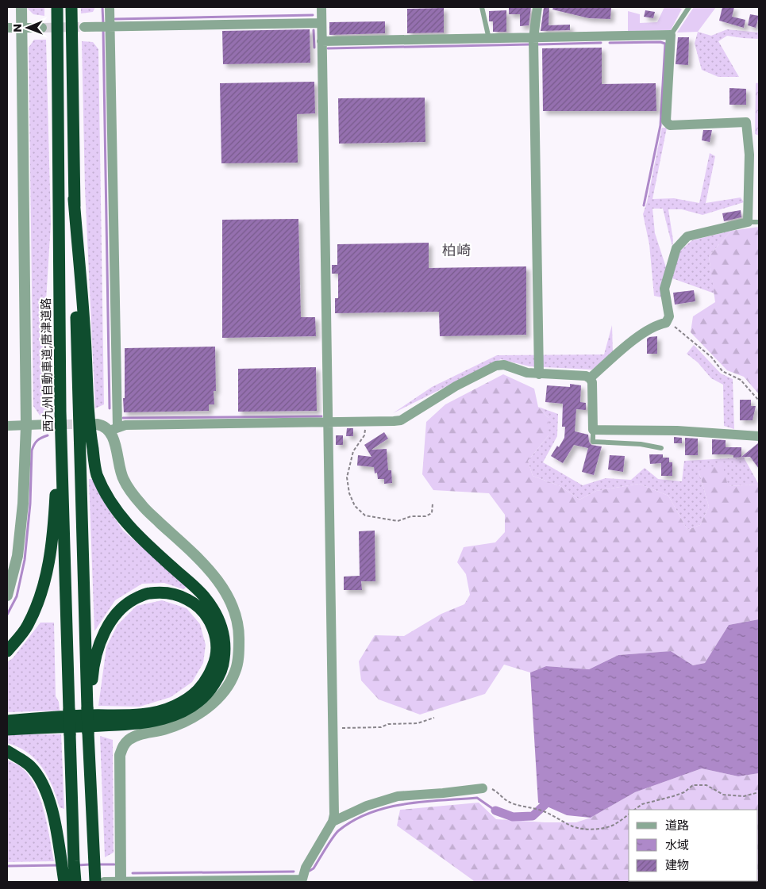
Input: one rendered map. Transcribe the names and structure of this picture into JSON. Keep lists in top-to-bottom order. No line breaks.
{"streets":{"highway":["西九州自動車道;唐津道路"]},"districts":["柏崎"],"legend":["道路","水域","建物"],"north":"left"}
